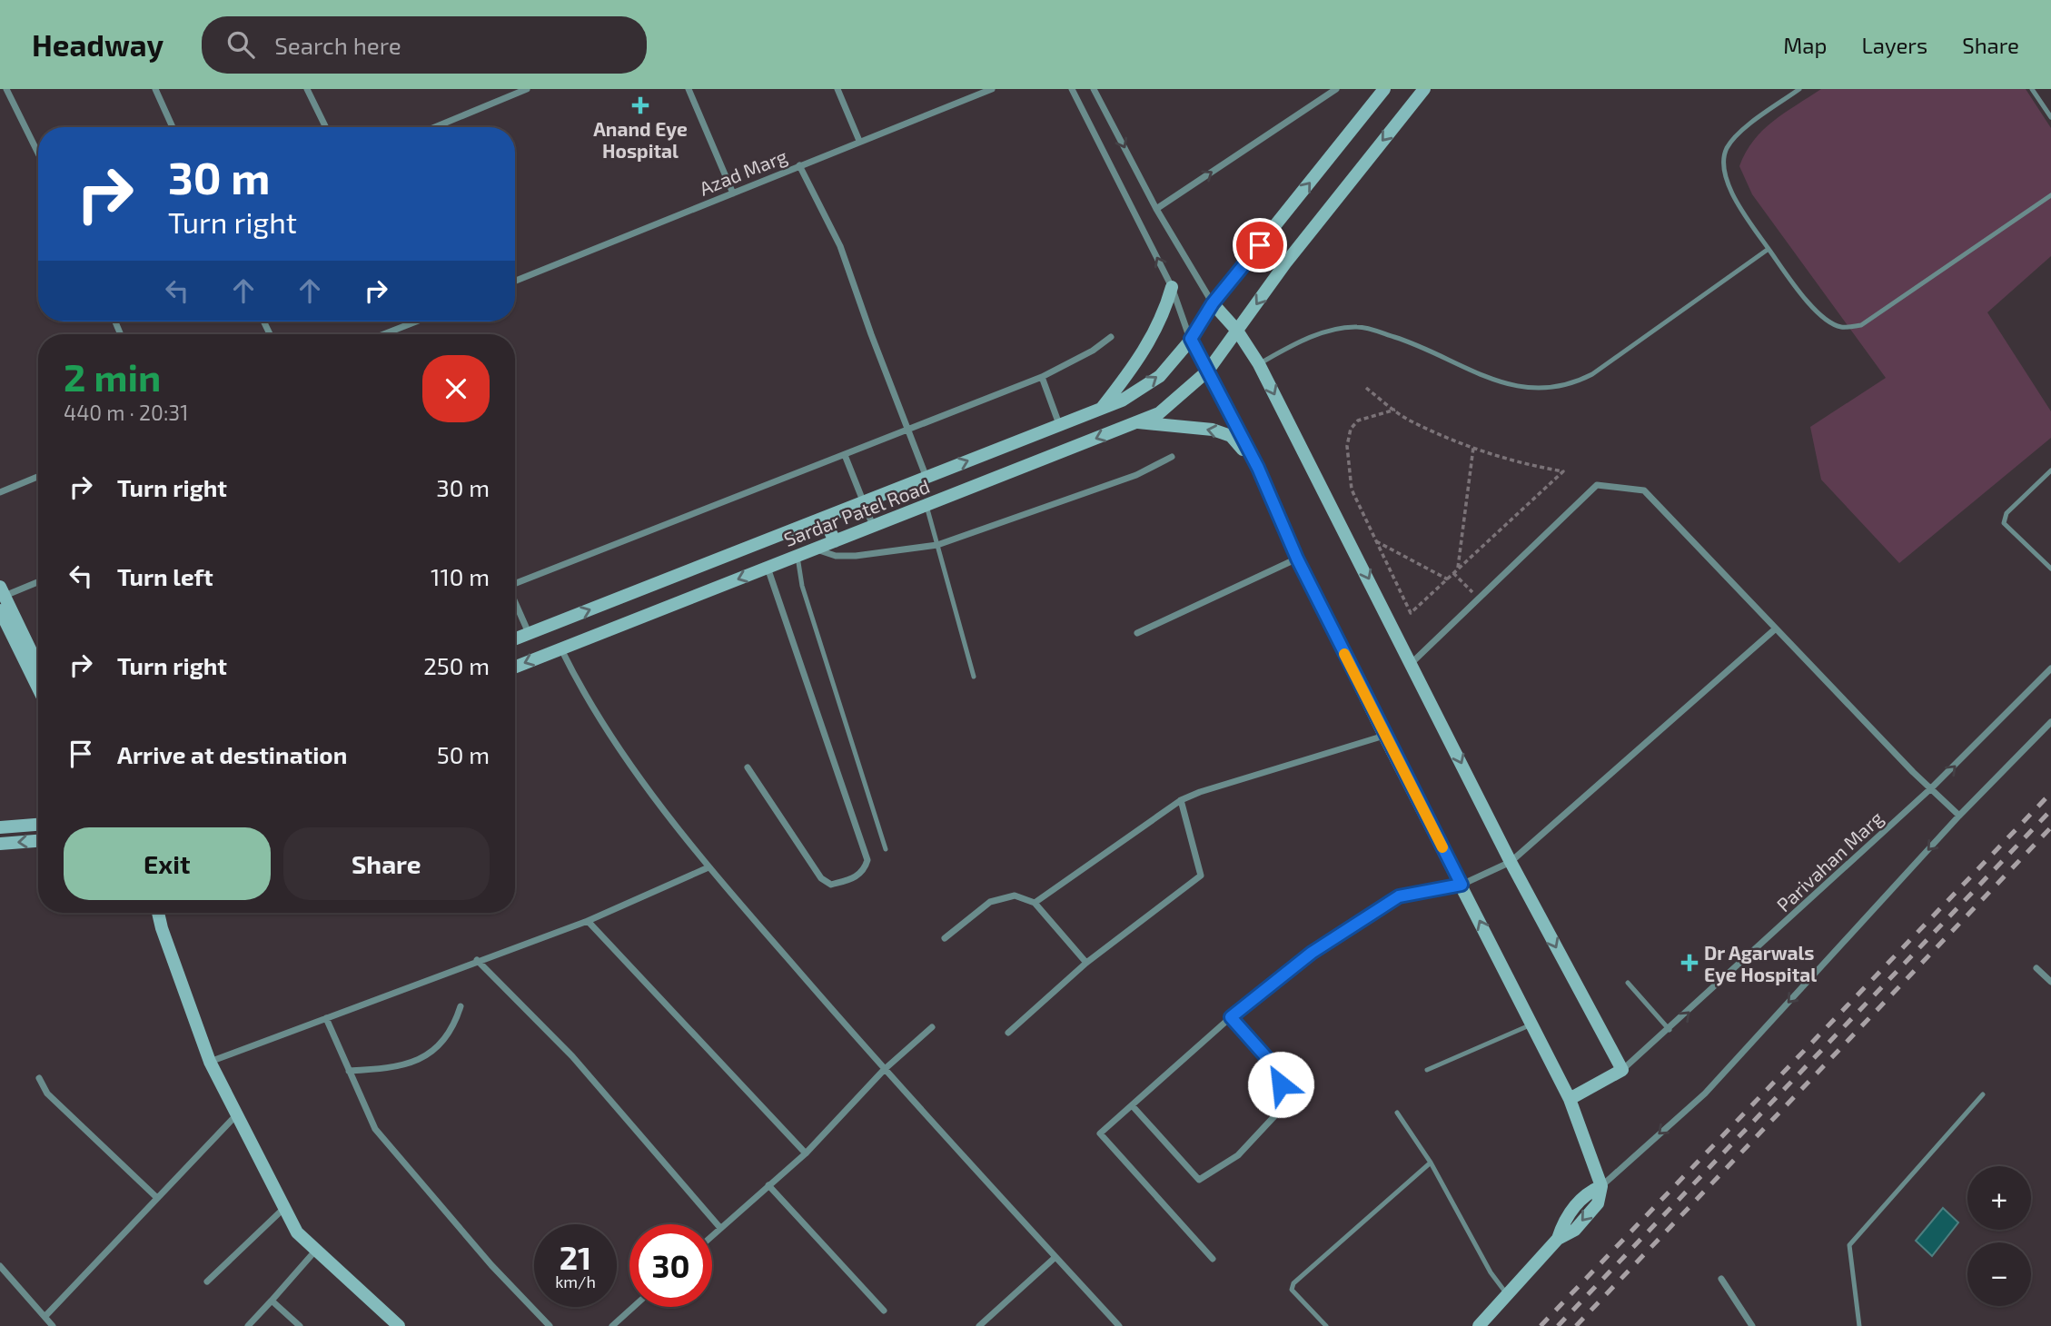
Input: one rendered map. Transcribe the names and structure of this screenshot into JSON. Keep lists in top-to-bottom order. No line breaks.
{"streets":{"street":["Azad Marg","Sardar Patel Road","Parivahan Marg"]},"places":{"health":["Anand Eye Hospital","Dr Agarwals Eye Hospital"]},"page":{"header":"Headway","search":"Search here","nav":["Map","Layers","Share"],"turn":["30 m","Turn right"],"heading":["2 min","440 m · 20:31"],"list":[{"name":"Turn right","value":"30 m"},{"name":"Turn left","value":"110 m"},{"name":"Turn right","value":"250 m"},{"name":"Arrive at destination","value":"50 m"}],"buttons":["Exit","Share"],"map_buttons":["+","−"],"speed":"21 km/h","limit":"30"}}
